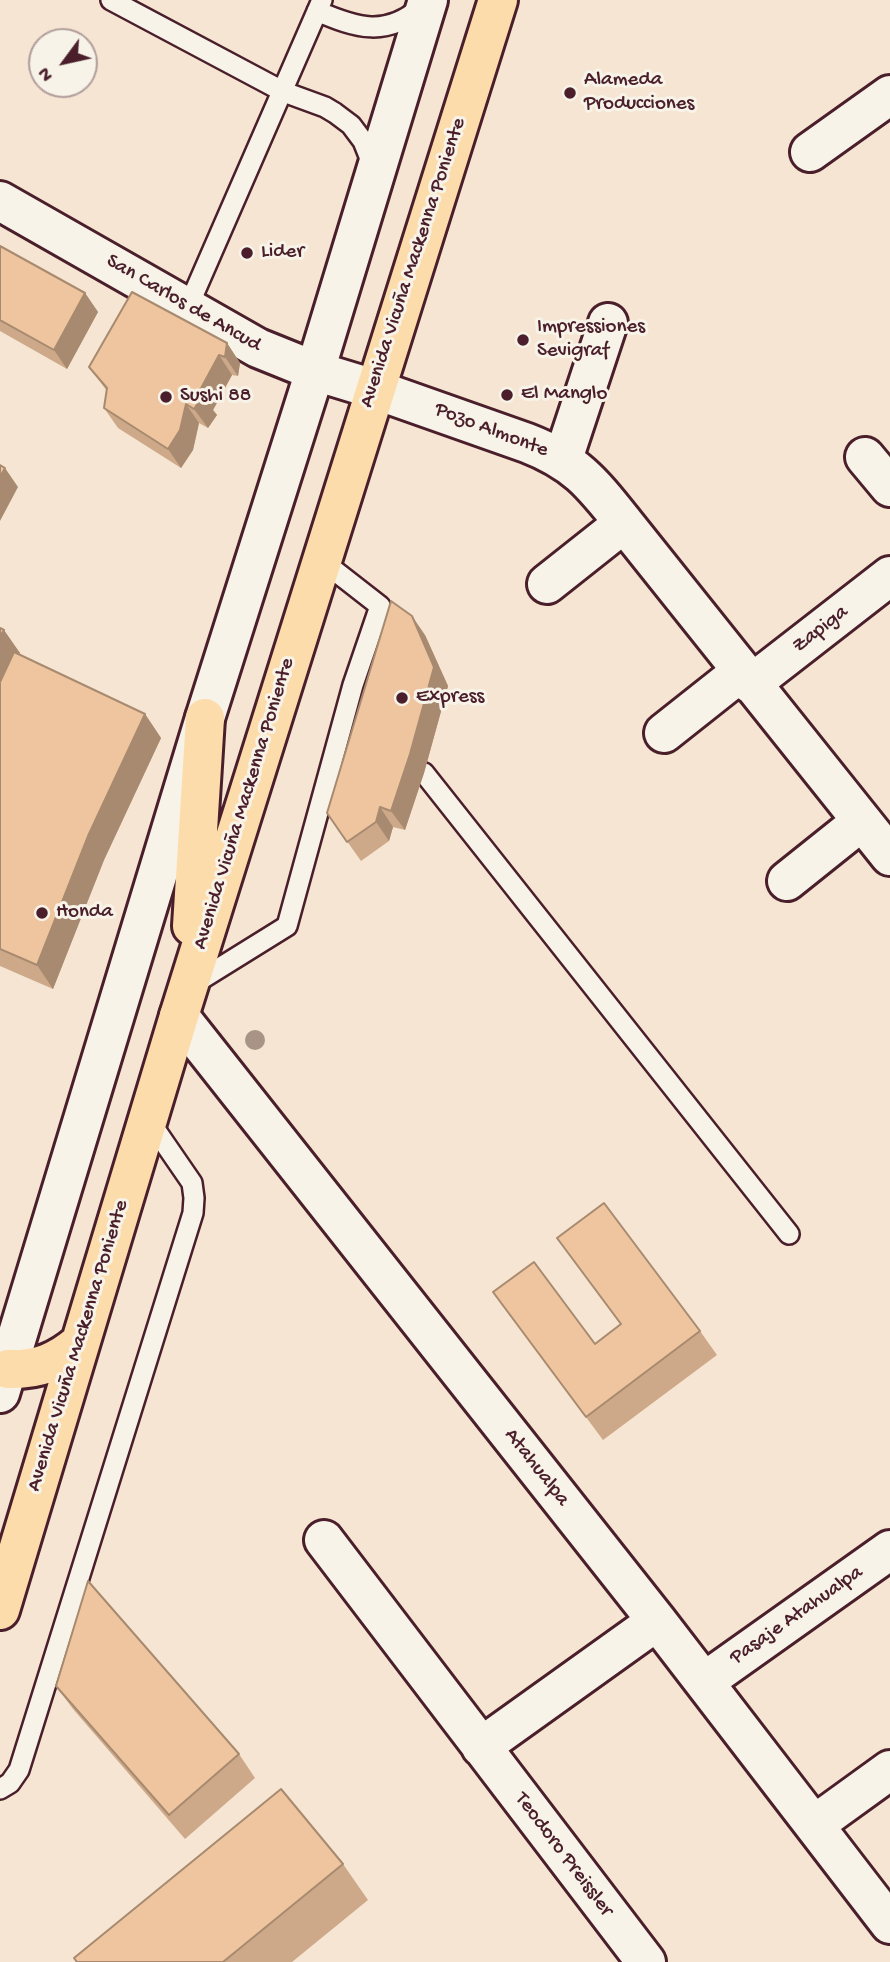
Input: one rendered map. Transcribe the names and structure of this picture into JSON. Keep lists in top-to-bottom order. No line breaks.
{"streets":{"main road":["Avenida Vicuña Mackenna Poniente"],"street":["San Carlos de Ancud","Pozo Almonte","Zapiga","Atahualpa","Pasaje Atahualpa","Teodoro Preissler"]},"crossings":[["Avenida Vicuña Mackenna Poniente","San Carlos de Ancud"],["Avenida Vicuña Mackenna Poniente","Pozo Almonte"],["Avenida Vicuña Mackenna Poniente","Atahualpa"],["San Carlos de Ancud","Pozo Almonte"],["Pozo Almonte","Zapiga"],["Atahualpa","Pasaje Atahualpa"]],"places":["Alameda Producciones","Lider","Impressiones Sevigraf","El Manglo","Sushi 88","Express","Honda"],"north":"bottom left"}
